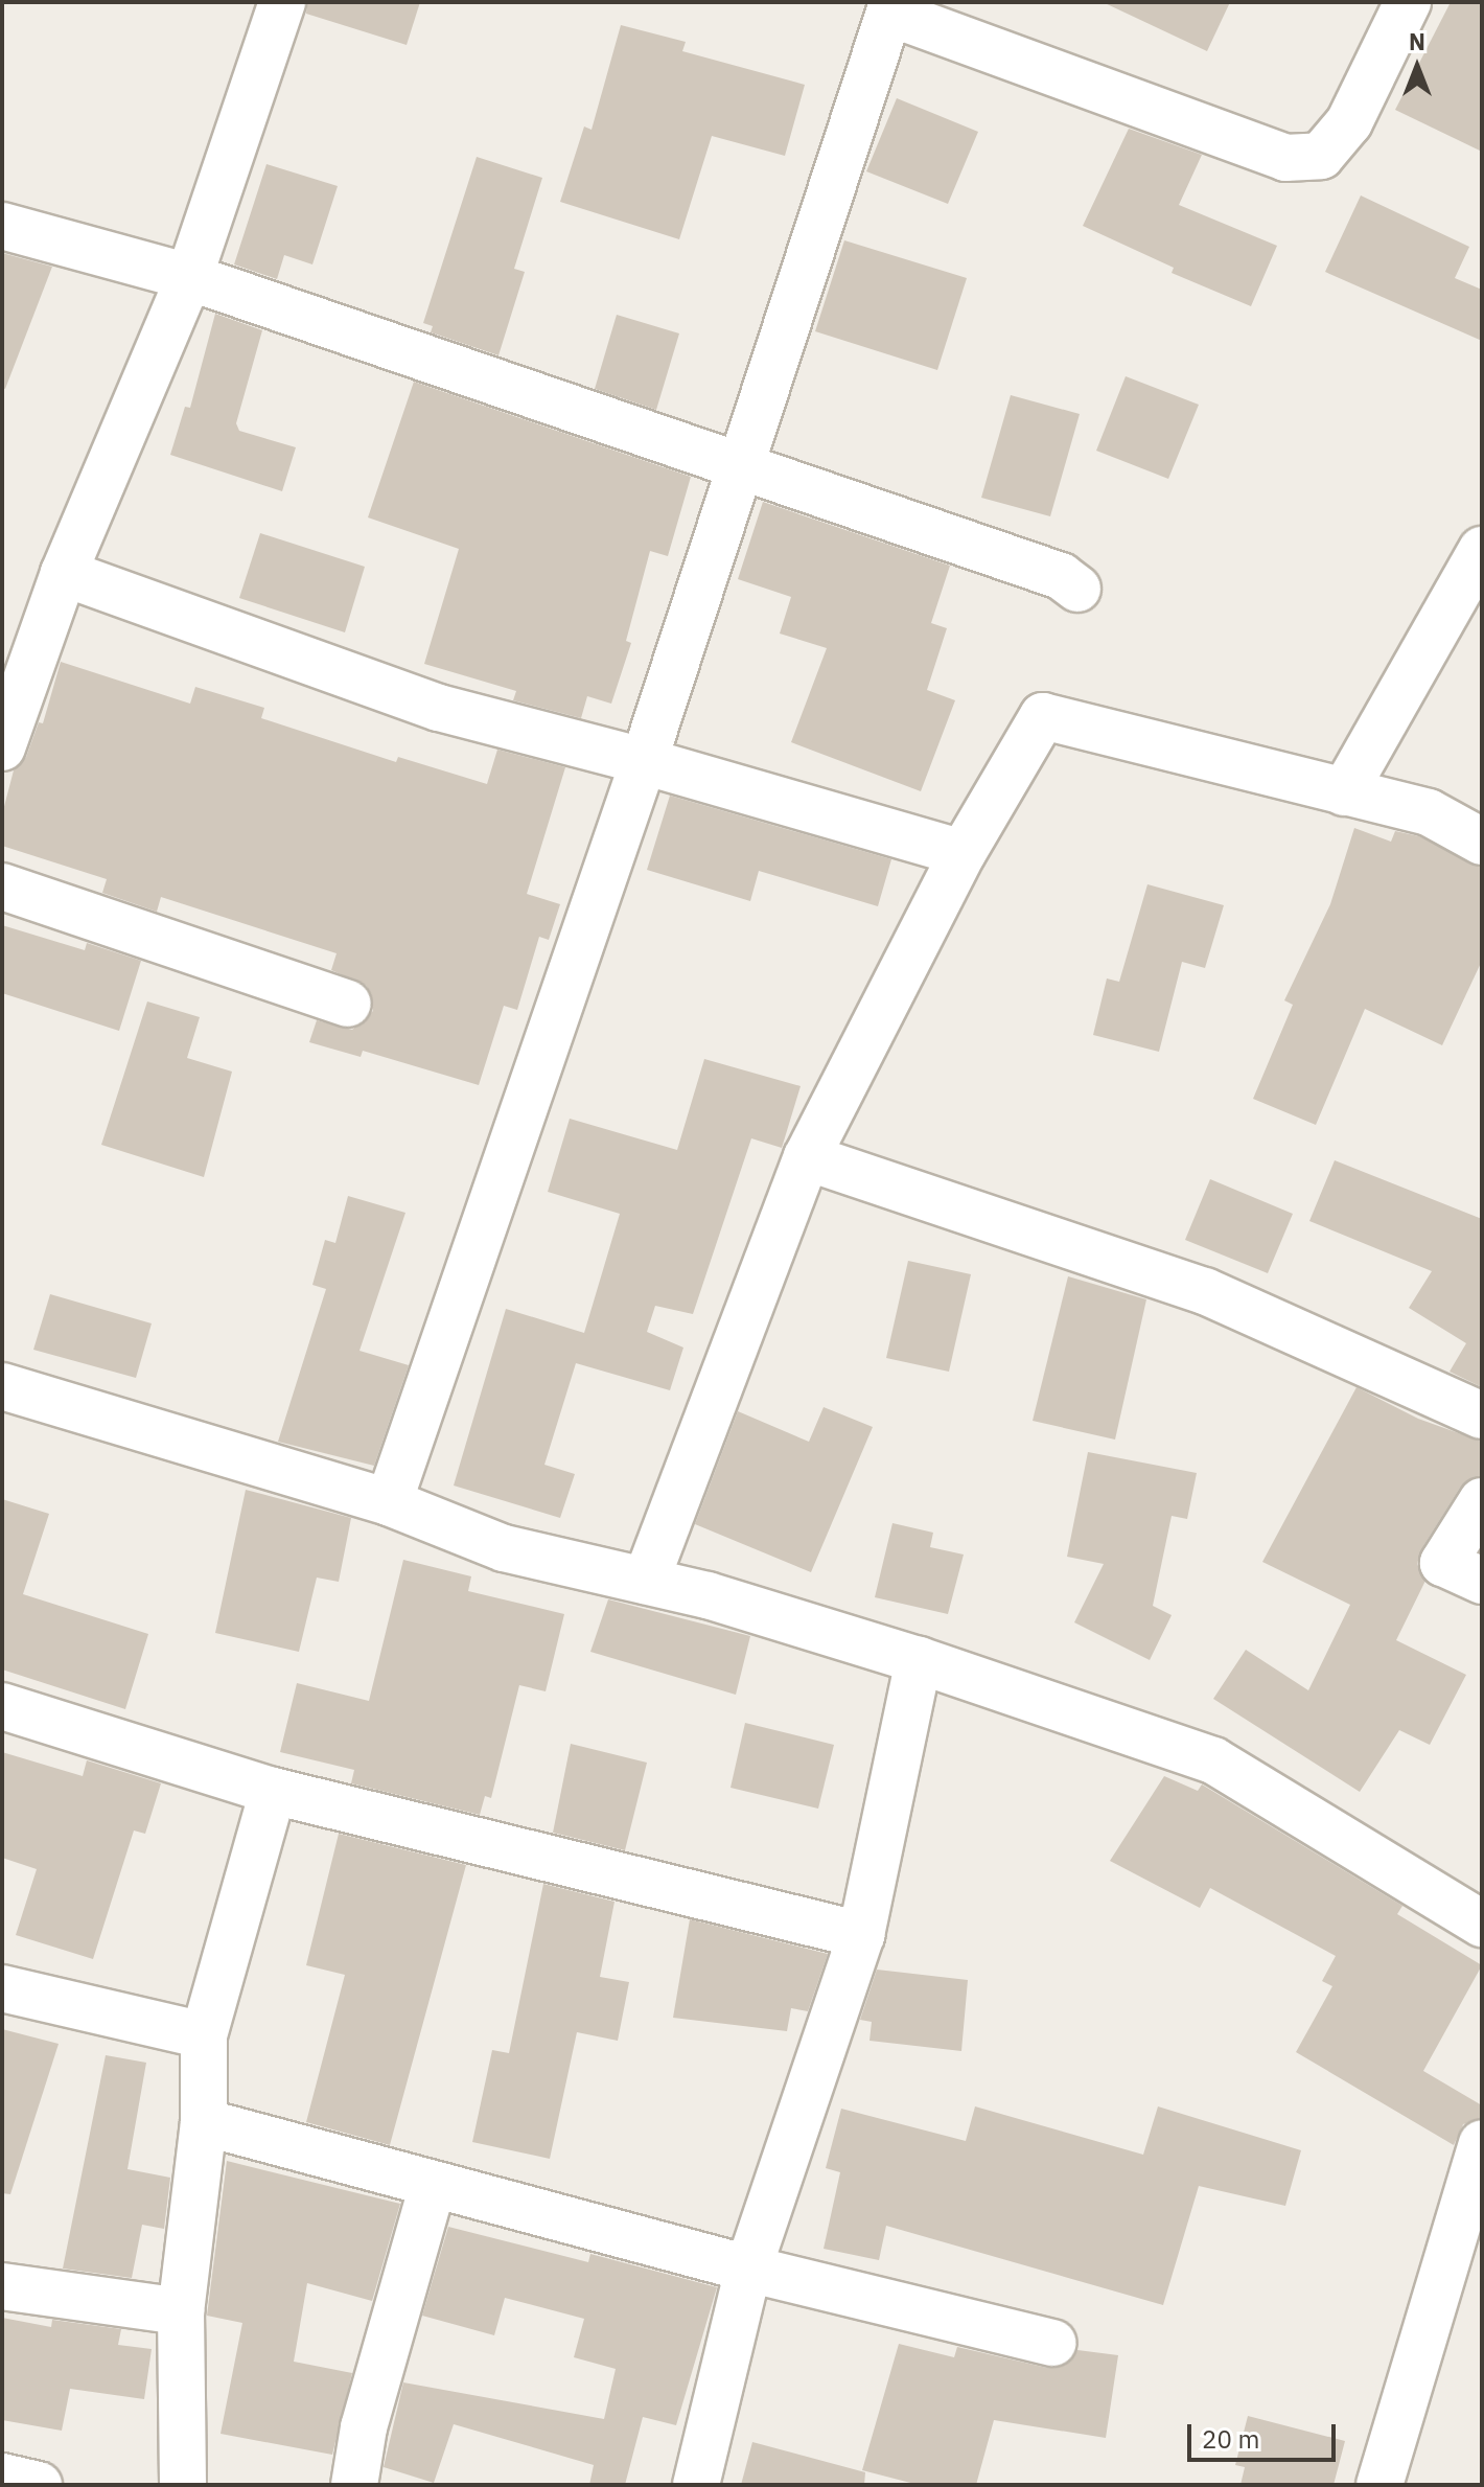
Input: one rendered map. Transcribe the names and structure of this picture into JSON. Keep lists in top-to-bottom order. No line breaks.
{"scale_bar":"20 m","north":"top"}
